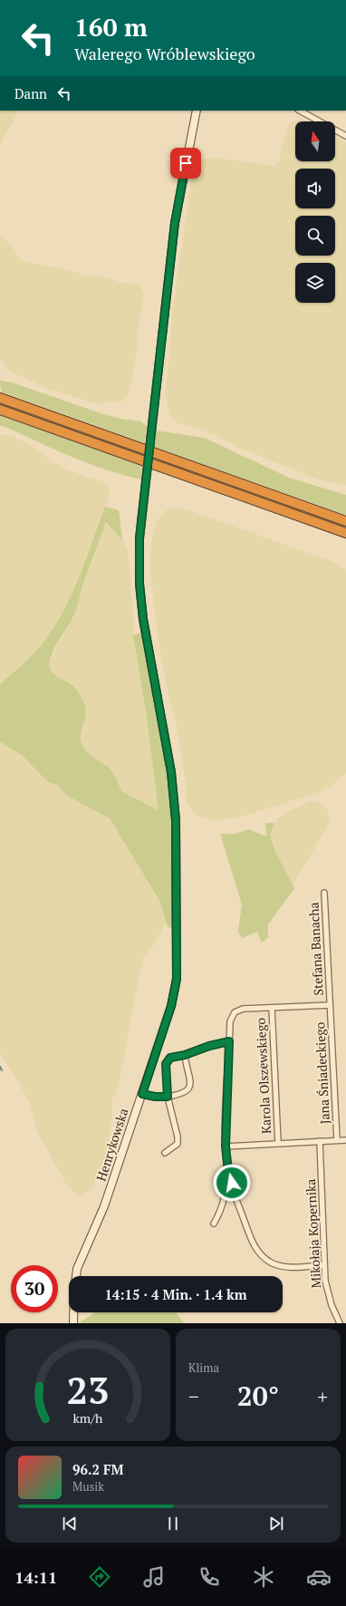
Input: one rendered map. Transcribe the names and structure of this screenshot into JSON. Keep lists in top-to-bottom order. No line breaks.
{"streets":{"main road":["Henrykowska"],"street":["Stefana Banacha","Jana Śniadeckiego","Karola Olszewskiego","Mikołaja Kopernika"]},"crossings":[["Stefana Banacha","Jana Śniadeckiego"]],"north":"top","page":{"turn":["160 m","Walerego Wróblewskiego"],"then":"Dann","limit":"30","trip":"14:15 · 4 Min. · 1.4 km","tile":"Klima","heat":["−","20°","+"],"song":["96.2 FM","Musik"],"tabs":"14:11","gauge":["23","km/h"]}}
